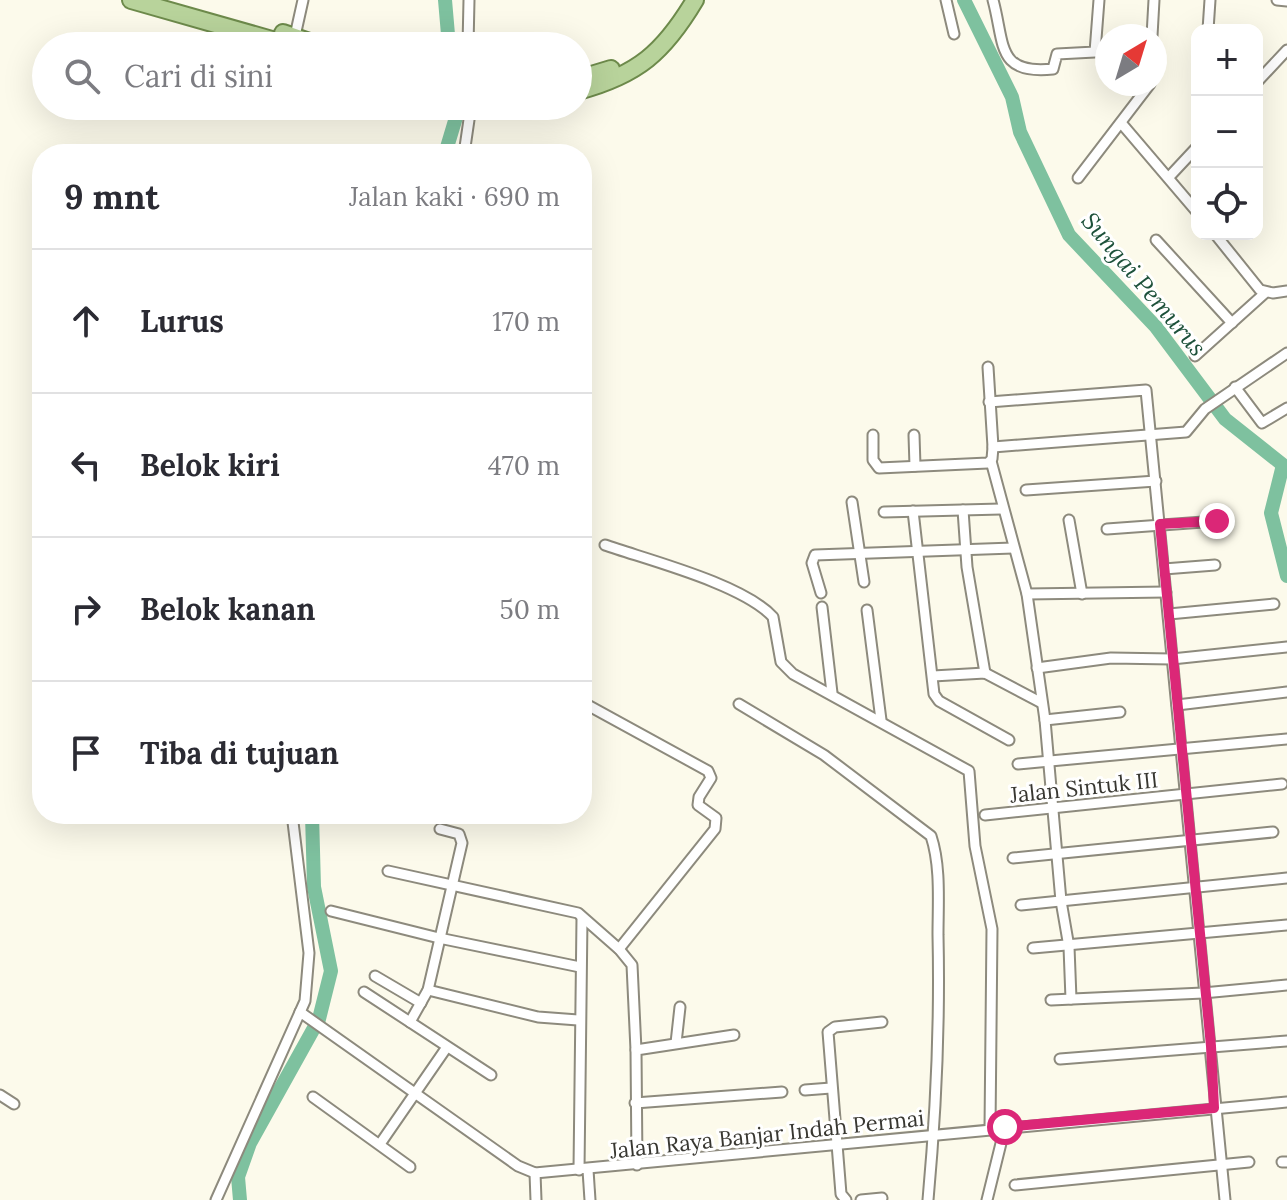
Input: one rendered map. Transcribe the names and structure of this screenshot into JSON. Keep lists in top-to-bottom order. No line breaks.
{"streets":{"street":["Jalan Sintuk III","Jalan Raya Banjar Indah Permai"]},"water":["Sungai Pemurus"],"north":"top right","page":{"map_buttons":["+","−"],"search":"Cari di sini","heading":["9 mnt","Jalan kaki · 690 m"],"list":[["Lurus","170 m"],["Belok kiri","470 m"],["Belok kanan","50 m"],"Tiba di tujuan"]}}
